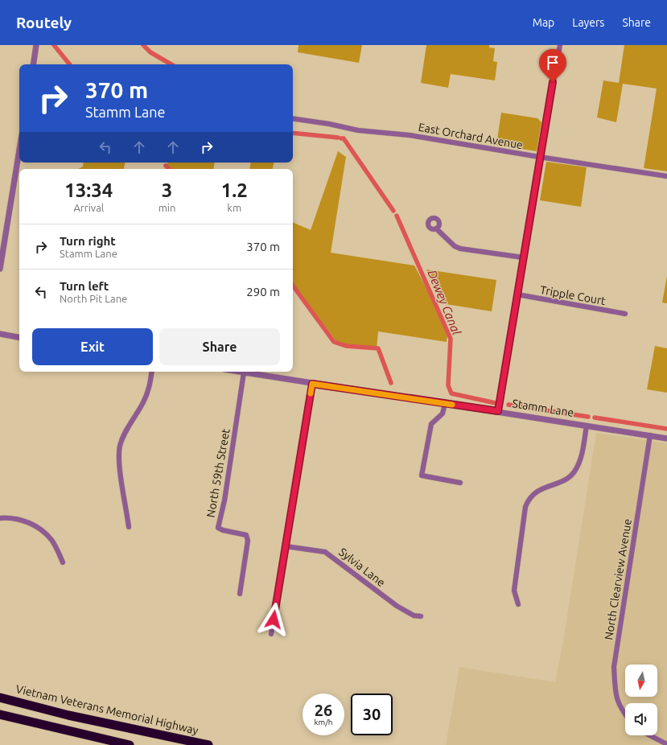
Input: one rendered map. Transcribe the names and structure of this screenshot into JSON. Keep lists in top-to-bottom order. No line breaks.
{"streets":{"highway":["Vietnam Veterans Memorial Highway"],"street":["East Orchard Avenue","Tripple Court","Stamm Lane","North 59th Street","Sylvia Lane","North Clearview Avenue"]},"crossings":[["Stamm Lane","North 59th Street"],["Stamm Lane","North Clearview Avenue"]],"water":["Dewey Canal"],"north":"bottom","page":{"header":"Routely","nav":["Map","Layers","Share"],"turn":["370 m","Stamm Lane"],"eta":["13:34","Arrival","3","min","1.2","km"],"list":[{"name":"Turn right","note":"Stamm Lane","value":"370 m"},{"name":"Turn left","note":"North Pit Lane","value":"290 m"}],"buttons":["Exit","Share"],"speed":"26 km/h","limit":"30"}}
